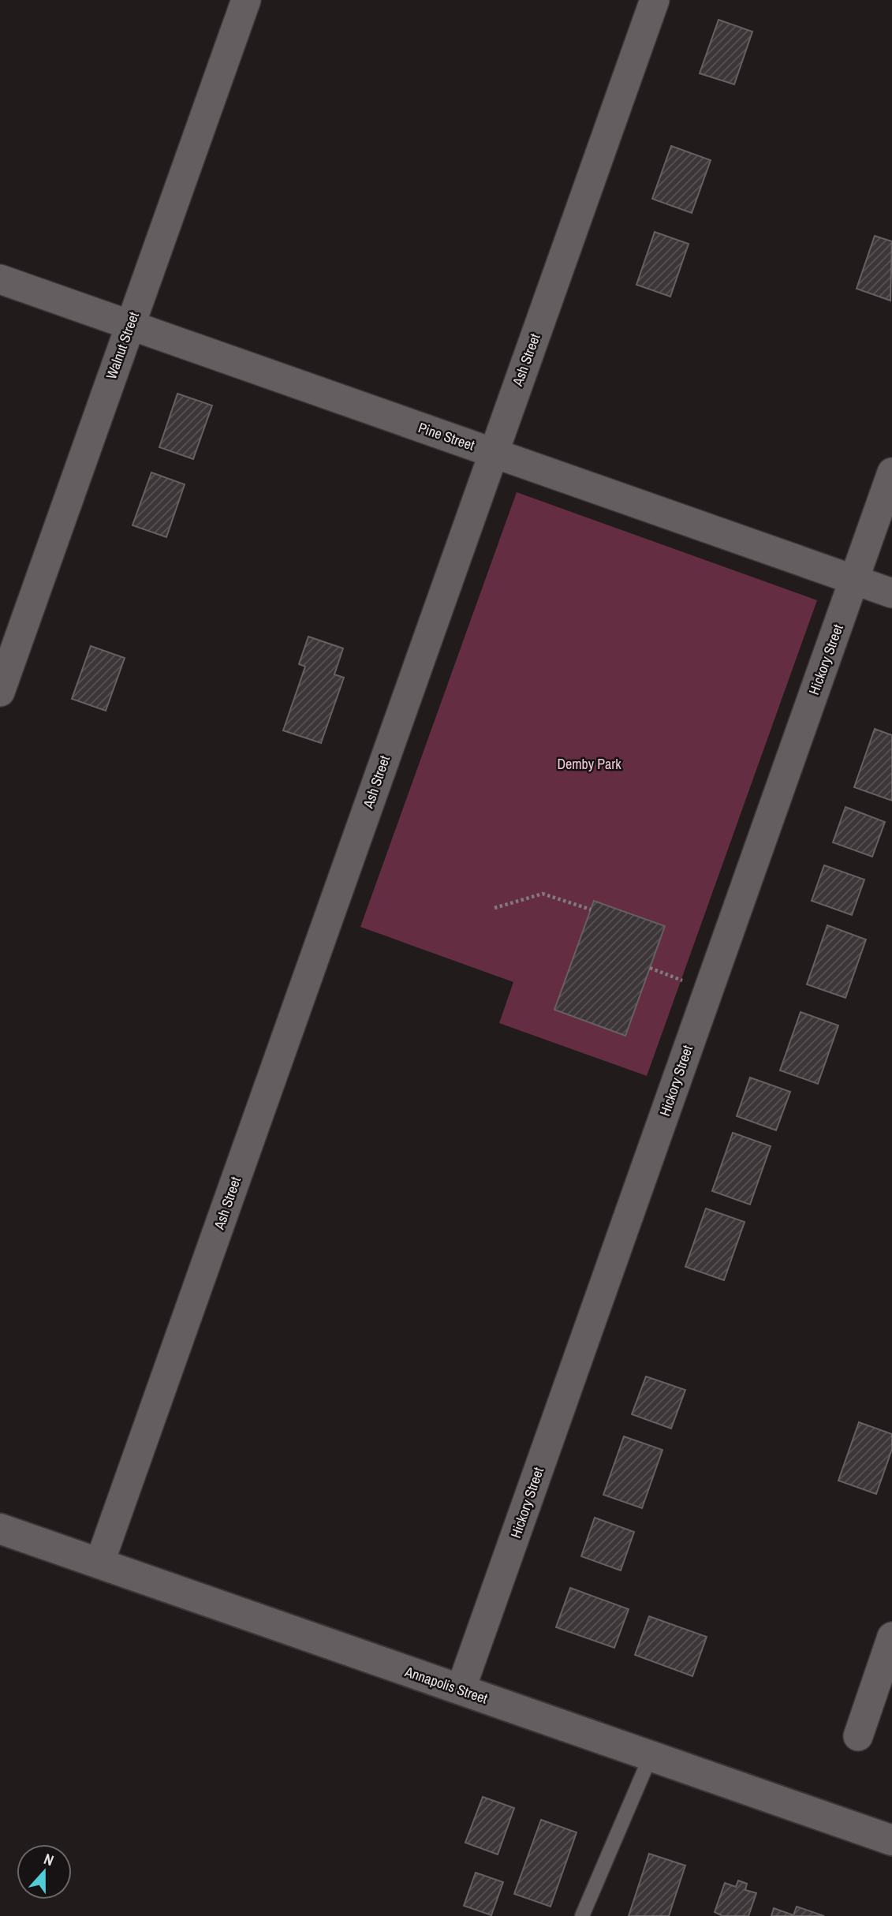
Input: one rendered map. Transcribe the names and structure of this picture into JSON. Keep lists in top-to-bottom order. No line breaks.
{"streets":{"street":["Walnut Street","Ash Street","Pine Street","Hickory Street","Annapolis Street"]},"crossings":[["Walnut Street","Pine Street"],["Ash Street","Pine Street"],["Ash Street","Annapolis Street"],["Pine Street","Hickory Street"],["Hickory Street","Annapolis Street"]],"parks":["Demby Park"],"north":"top"}
